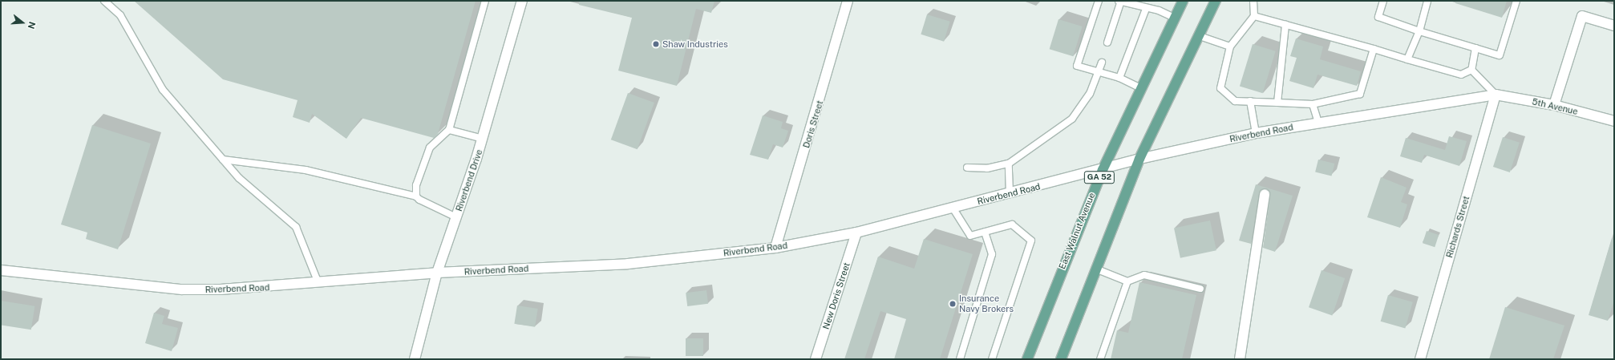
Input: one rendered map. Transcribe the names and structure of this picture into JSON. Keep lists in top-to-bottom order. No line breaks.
{"streets":{"main road":["GA 52","East Walnut Avenue"],"street":["5th Avenue","Doris Street","Riverbend Road","Riverbend Drive","Richards Street","New Doris Street"]},"crossings":[["5th Avenue","Riverbend Road"],["5th Avenue","Richards Street"],["Doris Street","Riverbend Road"],["Riverbend Road","Riverbend Drive"],["Riverbend Road","Richards Street"],["Riverbend Road","East Walnut Avenue"],["Riverbend Road","New Doris Street"]],"places":["Shaw Industries","Insurance Navy Brokers"],"north":"right"}
